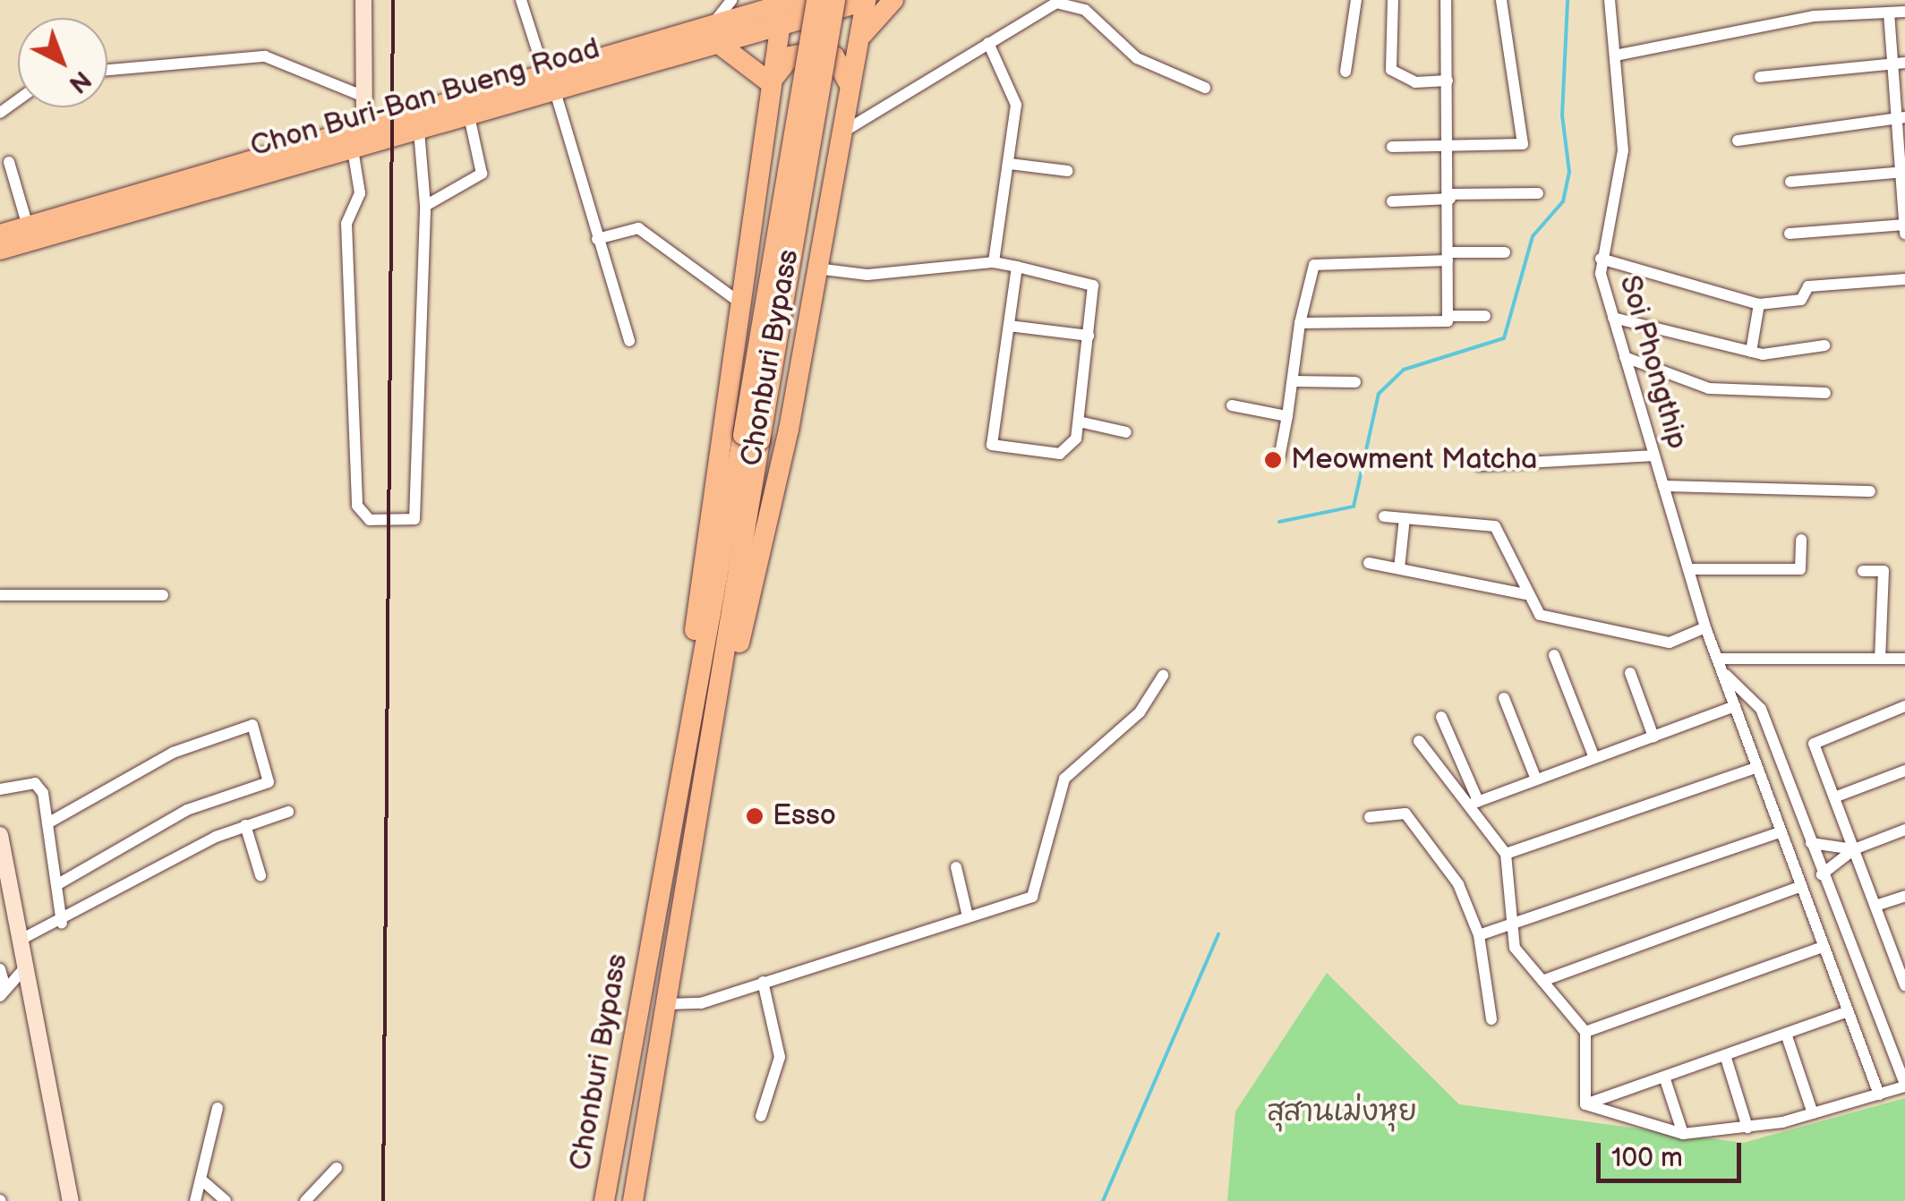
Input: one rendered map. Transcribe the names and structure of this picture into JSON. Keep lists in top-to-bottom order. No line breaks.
{"streets":{"highway":["Chon Buri-Ban Bueng Road","Chonburi Bypass"],"street":["Soi Phongthip"]},"crossings":[["Chon Buri-Ban Bueng Road","Chonburi Bypass"]],"parks":["สุสานเม่งหุย"],"places":["Meowment Matcha","Esso"],"scale_bar":"100 m","north":"bottom right"}
